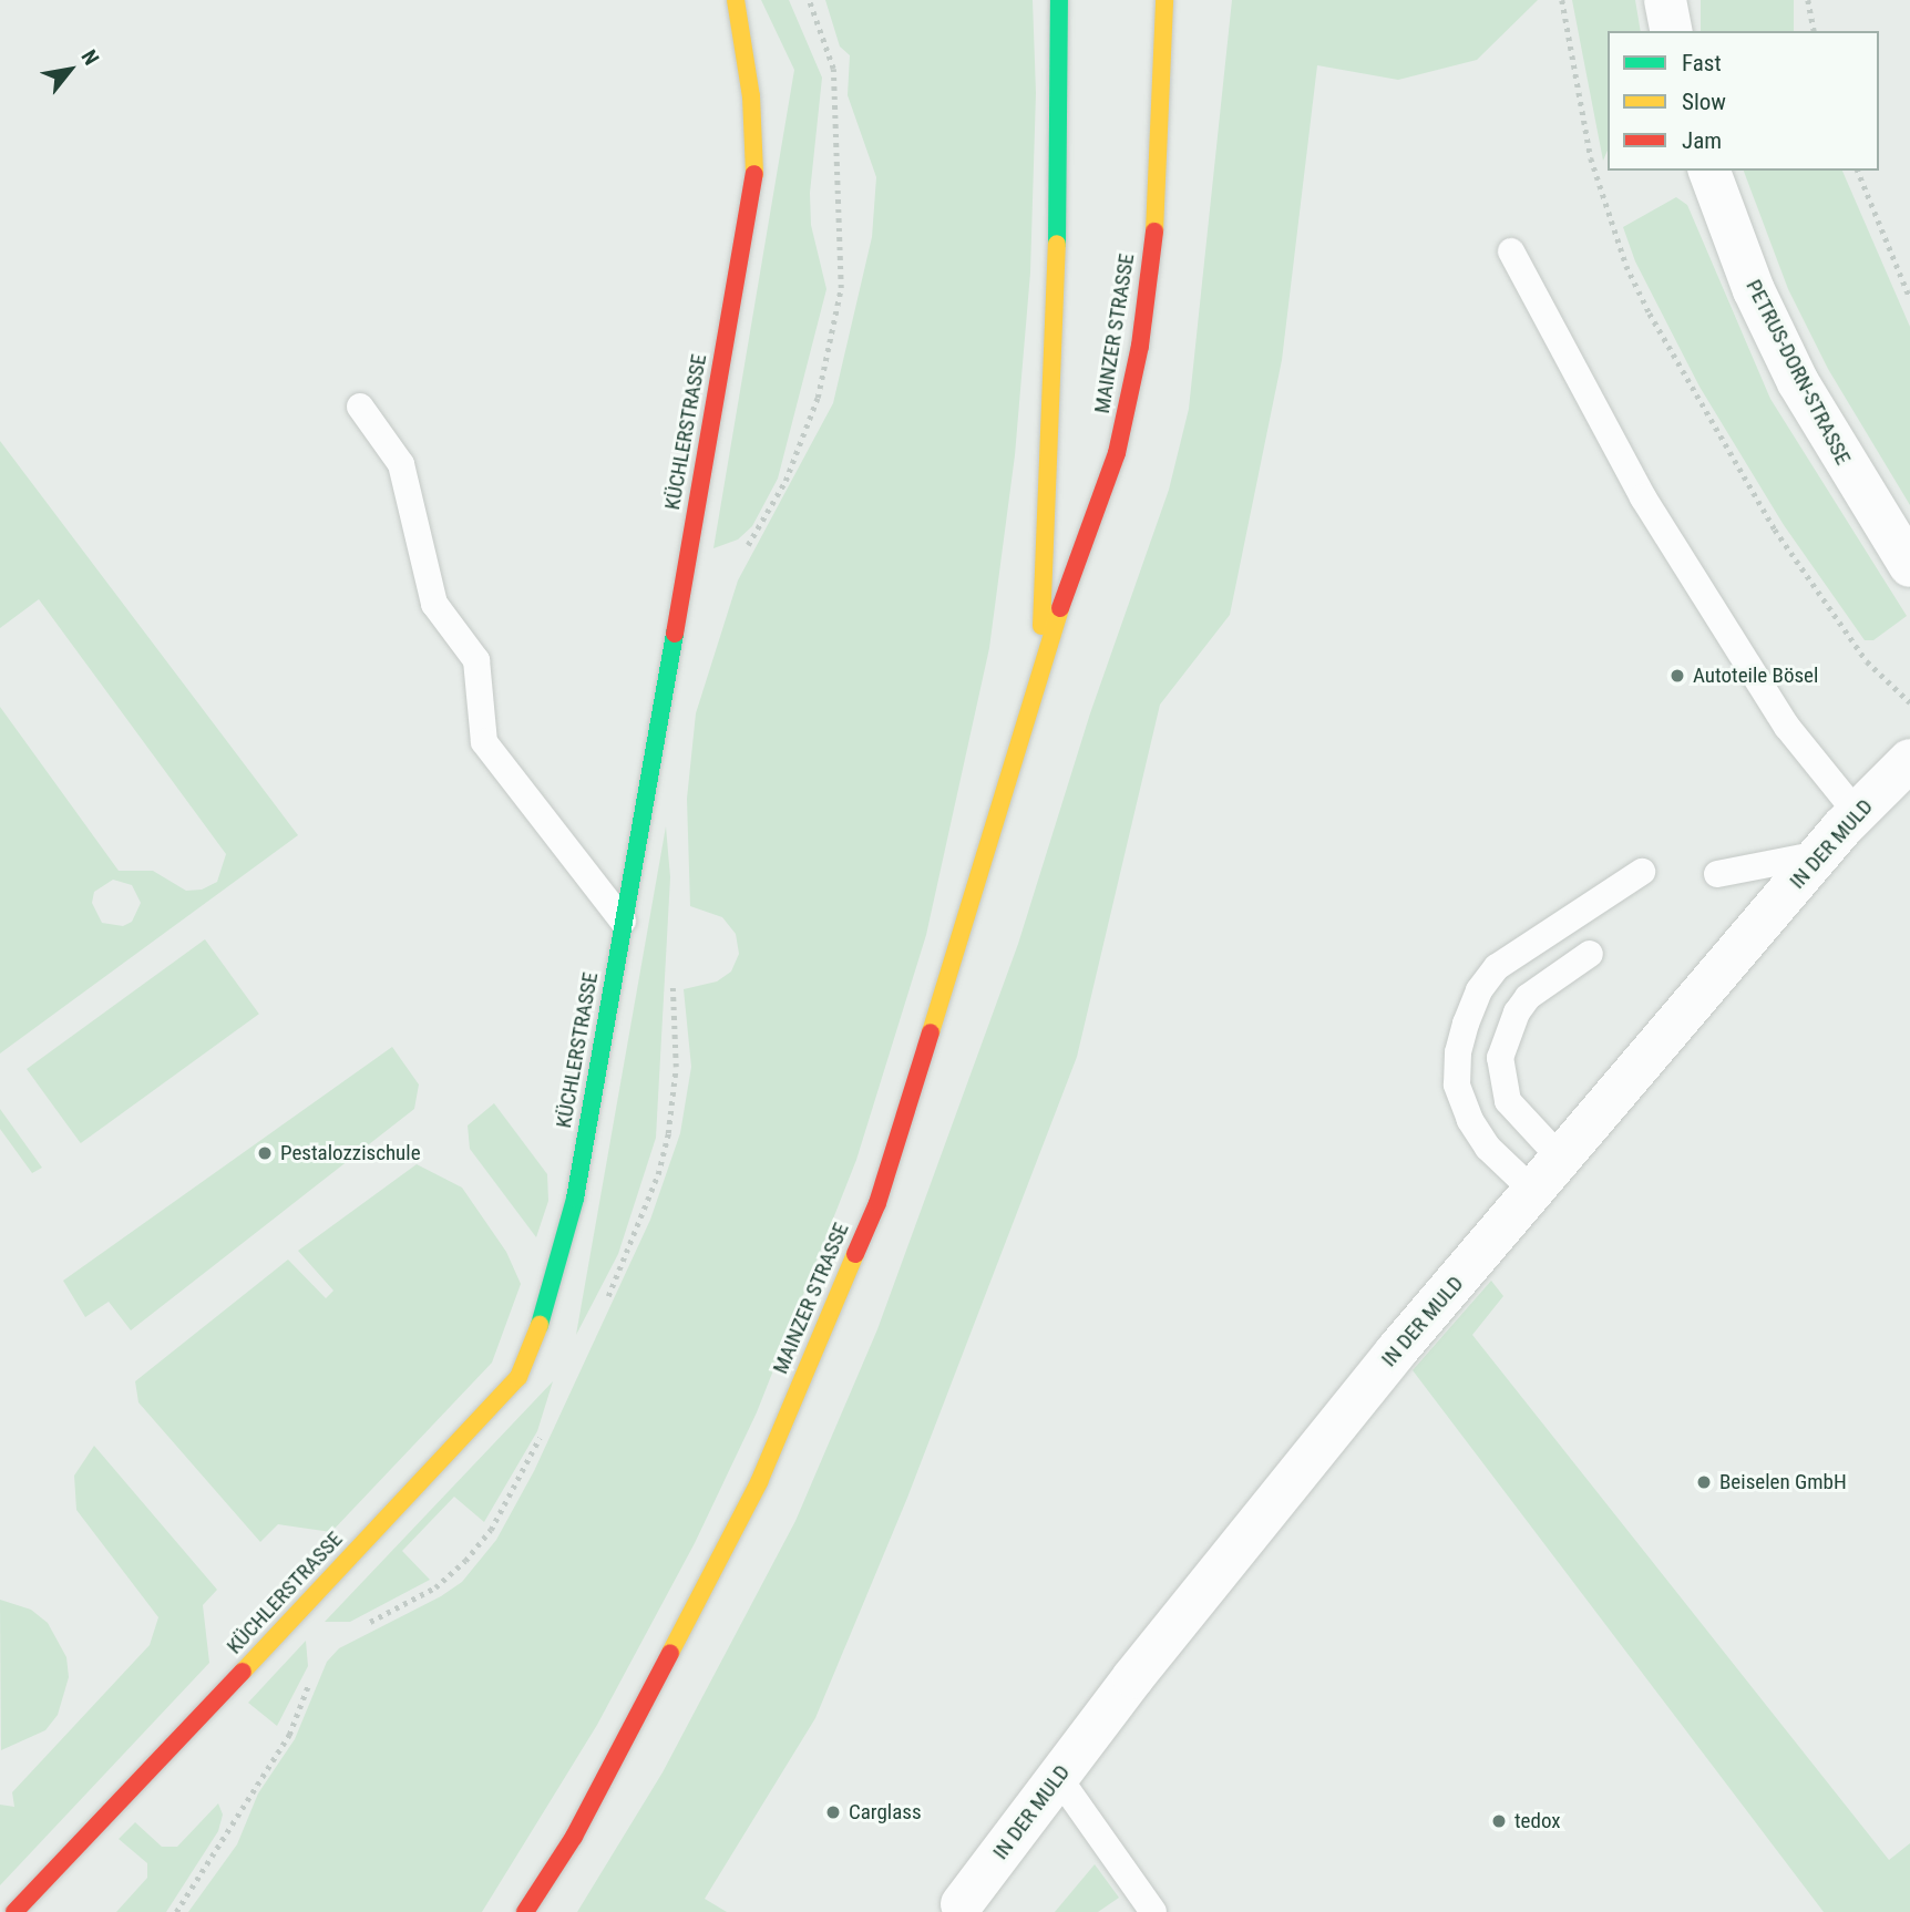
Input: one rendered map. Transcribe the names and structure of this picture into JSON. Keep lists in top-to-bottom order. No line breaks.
{"streets":{"main road":["MAINZER STRASSE","KÜCHLERSTRASSE"],"street":["PETRUS-DORN-STRASSE","IN DER MULD"]},"places":["Autoteile Bösel","Pestalozzischule","Beiselen GmbH","Carglass","tedox"],"legend":["Fast","Slow","Jam"],"north":"top right"}
